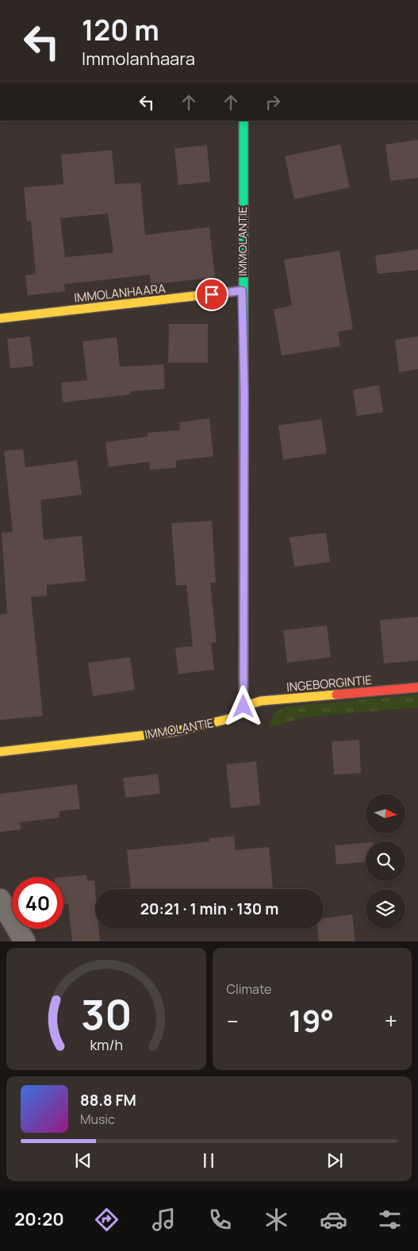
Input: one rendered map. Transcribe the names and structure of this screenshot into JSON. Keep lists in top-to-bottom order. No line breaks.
{"streets":{"street":["IMMOLANTIE","IMMOLANHAARA","INGEBORGINTIE"]},"crossings":[["IMMOLANTIE","IMMOLANHAARA"],["IMMOLANTIE","INGEBORGINTIE"]],"north":"right","page":{"turn":["120 m","Immolanhaara"],"limit":"40","trip":"20:21 · 1 min · 130 m","tile":"Climate","heat":["−","19°","+"],"song":["88.8 FM","Music"],"tabs":"20:20","gauge":["30","km/h"]}}
